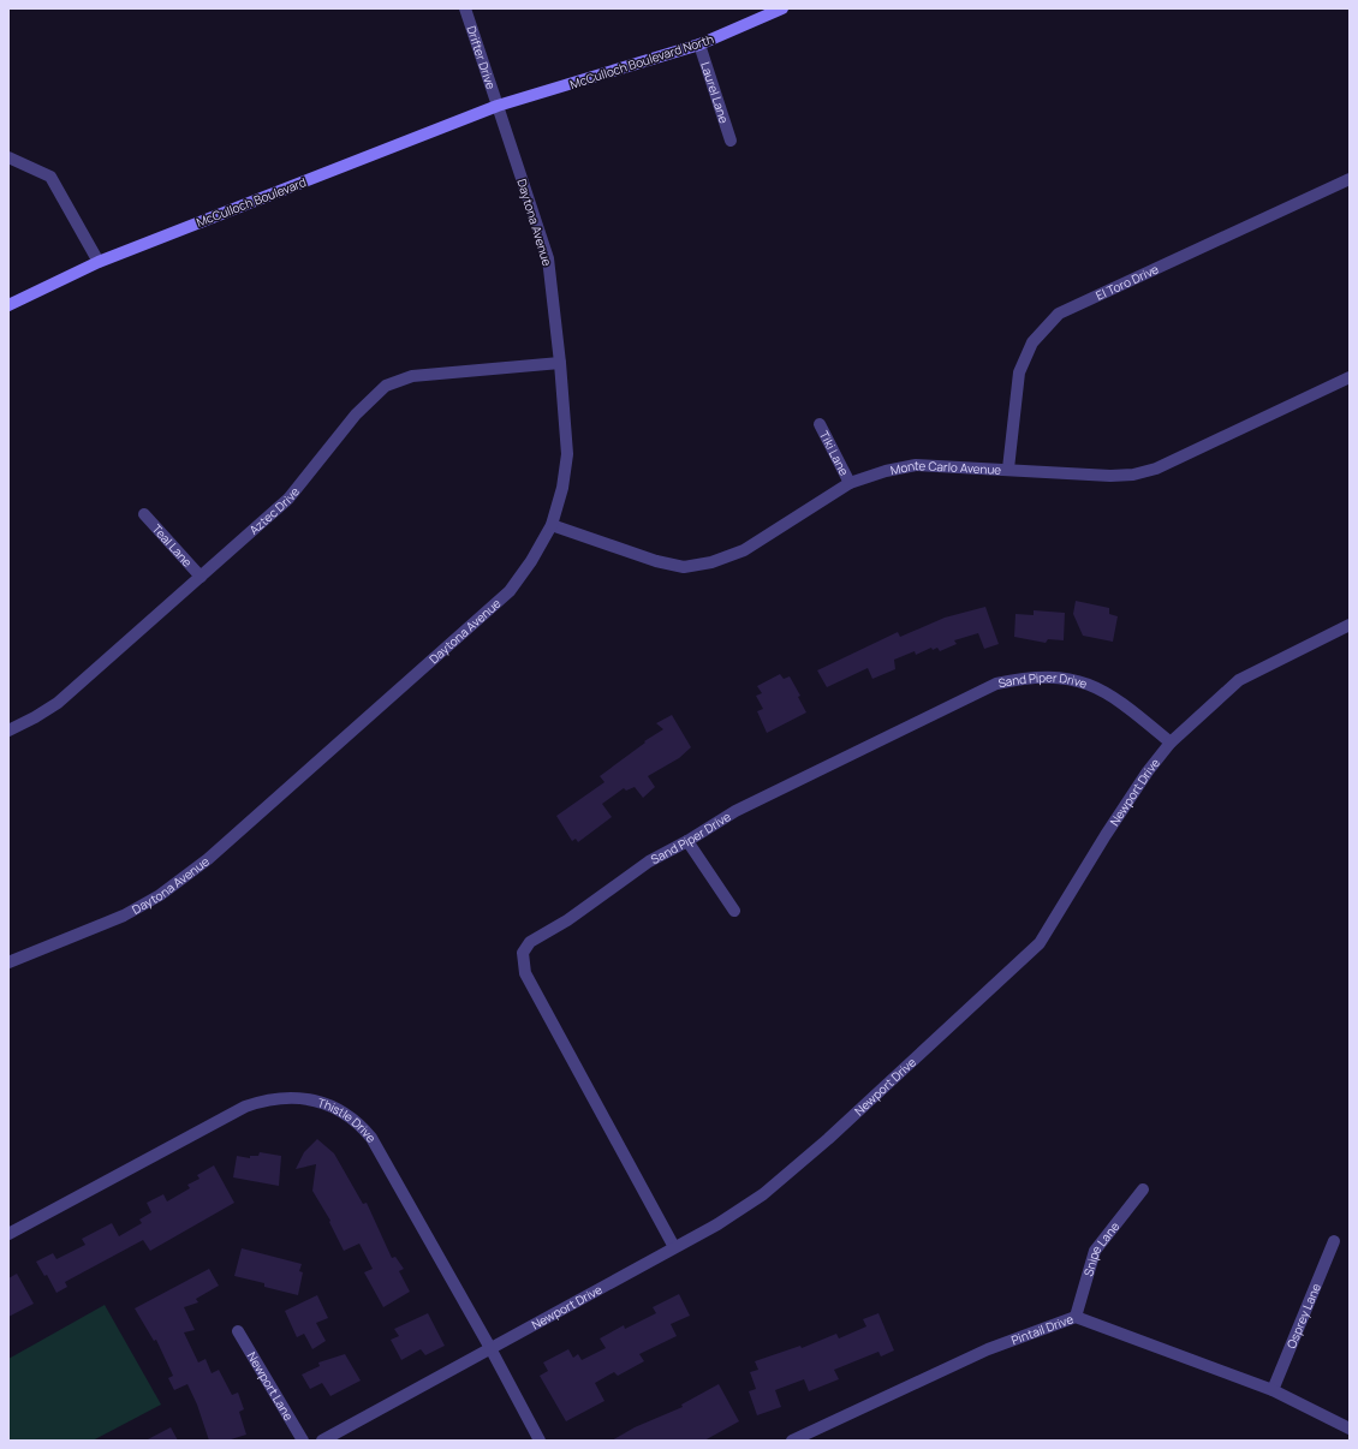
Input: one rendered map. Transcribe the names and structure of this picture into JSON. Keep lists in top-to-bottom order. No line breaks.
{"streets":{"main road":["McCulloch Boulevard North","McCulloch Boulevard"],"street":["Drifter Drive","Laurel Lane","Daytona Avenue","El Toro Drive","Tiki Lane","Monte Carlo Avenue","Aztec Drive","Teal Lane","Sand Piper Drive","Newport Drive","Thistle Drive","Snipe Lane","Osprey Lane","Pintail Drive","Newport Lane"]},"crossings":[["Drifter Drive","McCulloch Boulevard North"],["Drifter Drive","McCulloch Boulevard"],["Drifter Drive","Daytona Avenue"],["McCulloch Boulevard North","Laurel Lane"],["McCulloch Boulevard North","McCulloch Boulevard"],["McCulloch Boulevard North","Daytona Avenue"],["McCulloch Boulevard","Daytona Avenue"],["Daytona Avenue","Monte Carlo Avenue"],["Daytona Avenue","Aztec Drive"],["El Toro Drive","Monte Carlo Avenue"],["Tiki Lane","Monte Carlo Avenue"],["Aztec Drive","Teal Lane"],["Sand Piper Drive","Newport Drive"],["Newport Drive","Thistle Drive"],["Snipe Lane","Pintail Drive"],["Osprey Lane","Pintail Drive"]]}
